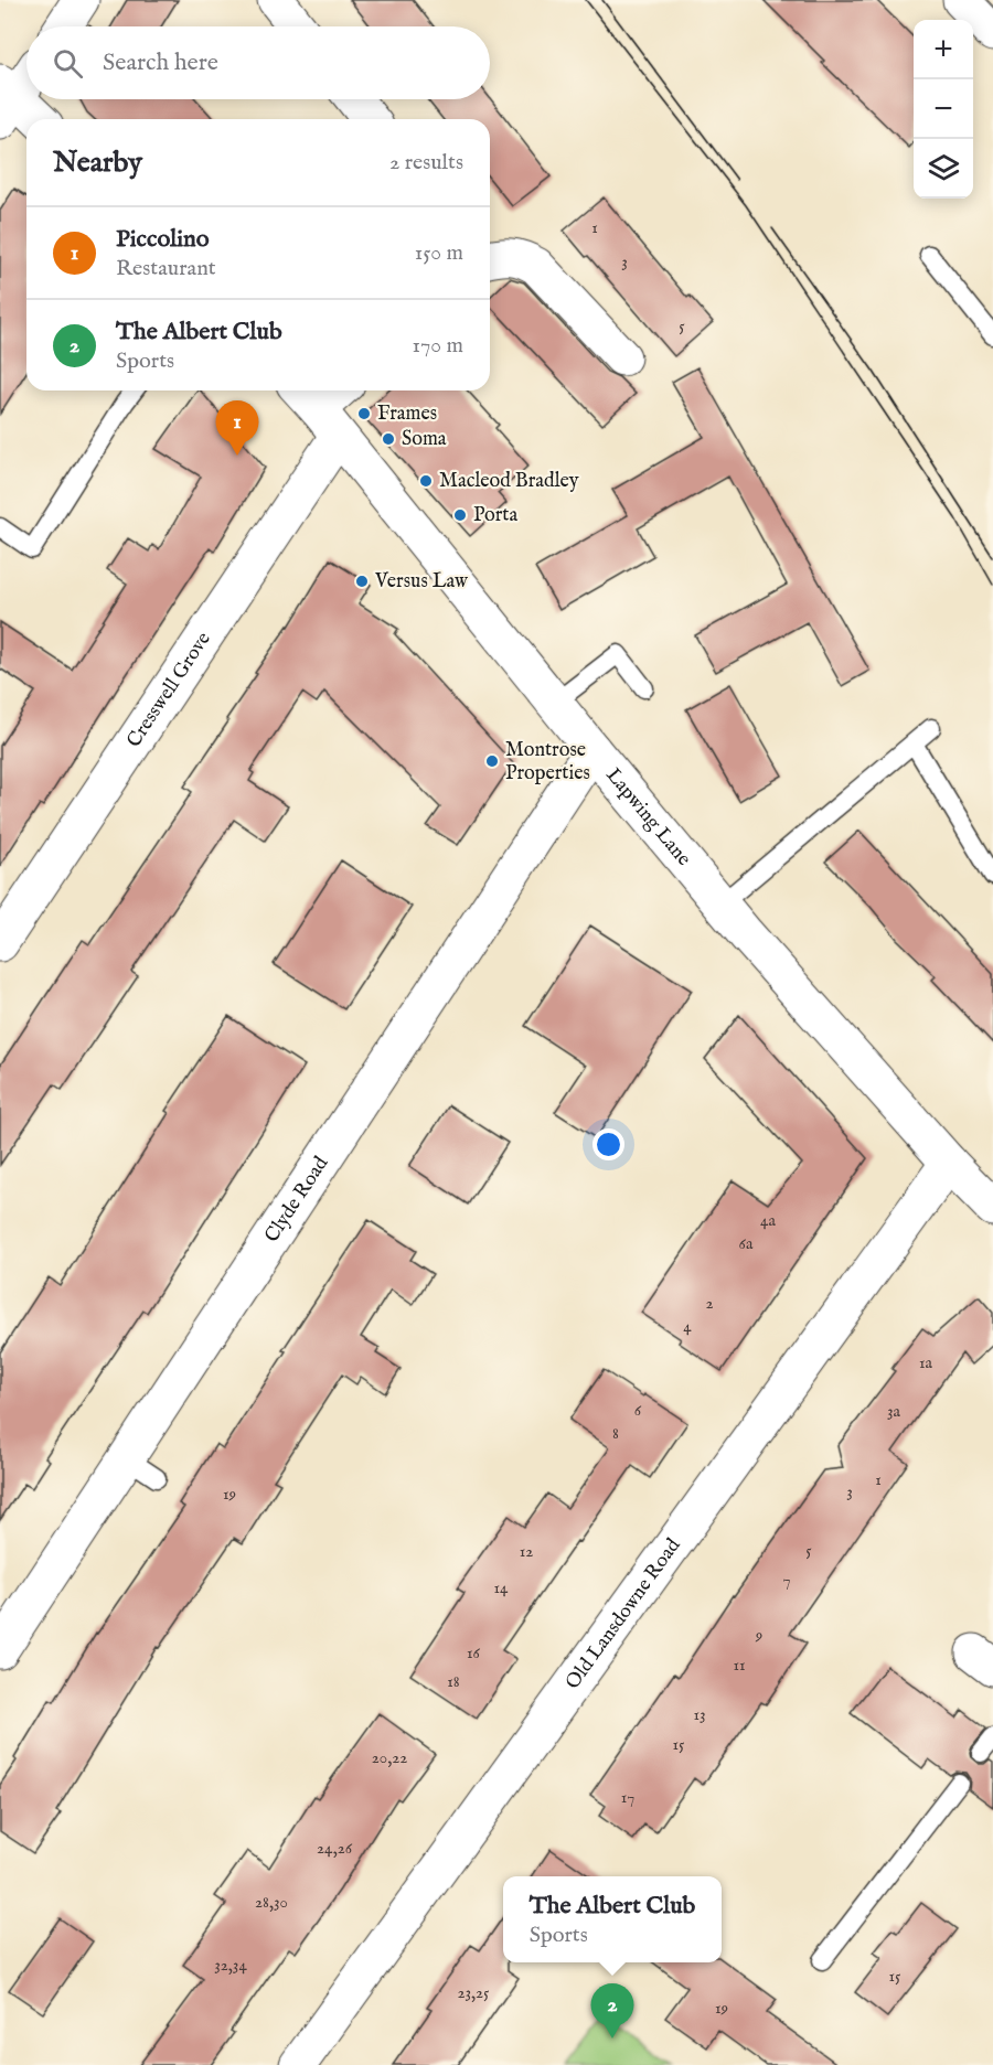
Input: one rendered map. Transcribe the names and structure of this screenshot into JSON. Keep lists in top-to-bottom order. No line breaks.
{"streets":{"street":["Cresswell Grove","Lapwing Lane","Clyde Road","Old Lansdowne Road"]},"crossings":[["Cresswell Grove","Lapwing Lane"],["Lapwing Lane","Clyde Road"],["Lapwing Lane","Old Lansdowne Road"]],"places":["Frames","Soma","Macleod Bradley","Porta","Versus Law","Montrose Properties"],"house_numbers":["1","3","5","4a","6a","2","4","1a","6","3a","8","1","3","19","5","12","7","14","9","16","11","18","13","15","20,22","17","24,26","28,30","32,34","15","23,25","19"],"page":{"map_buttons":["+","−"],"search":"Search here","heading":["Nearby","2 results"],"list":[{"mark":"1","name":"Piccolino","note":"Restaurant","value":"150 m"},{"mark":"2","name":"The Albert Club","note":"Sports","value":"170 m"}],"pins":["1","2"],"popup":["The Albert Club","Sports"]}}
